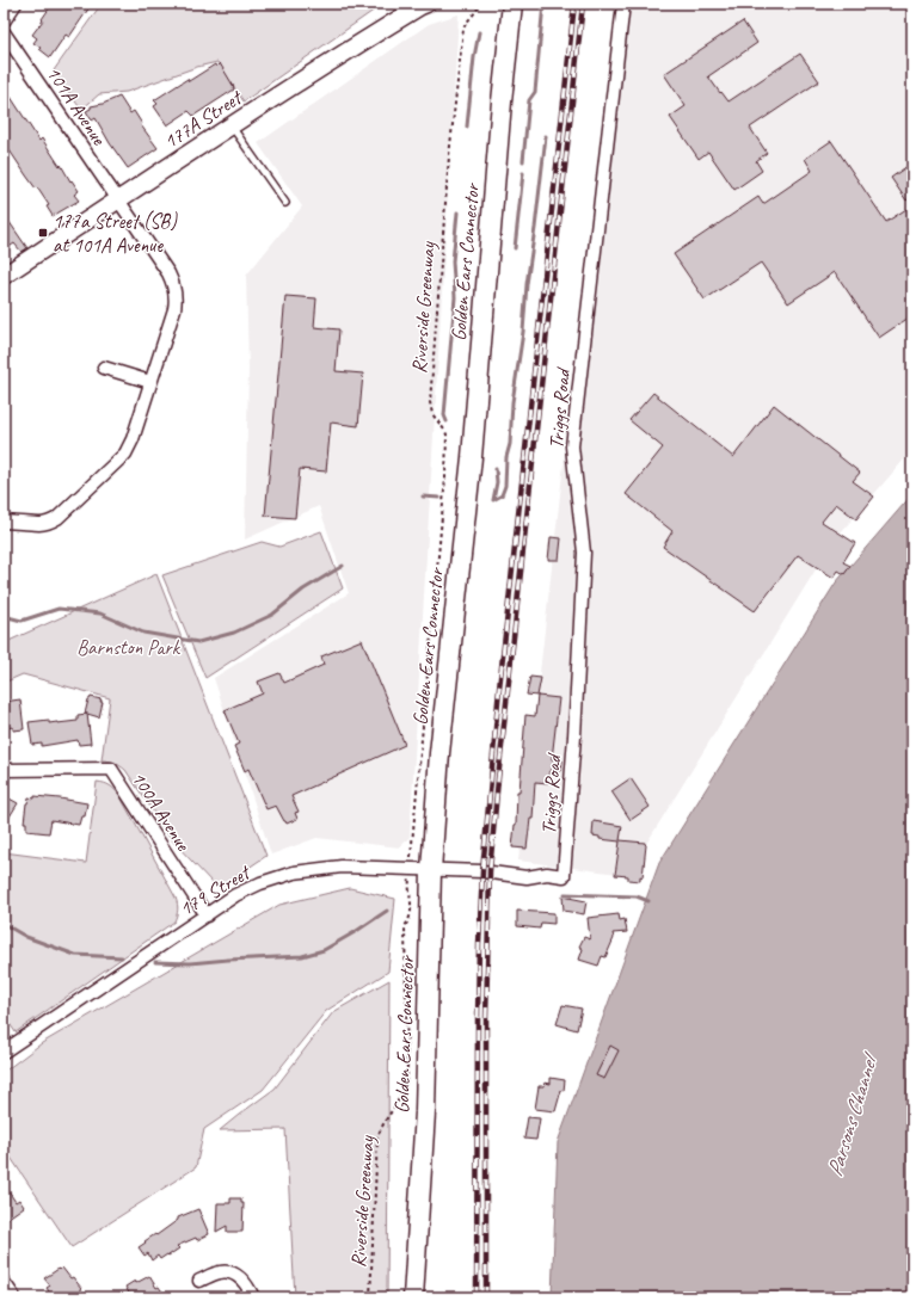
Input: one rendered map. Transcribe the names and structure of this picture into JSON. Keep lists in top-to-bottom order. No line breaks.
{"streets":{"main road":["Golden Ears Connector"],"street":["101A Avenue","177A Street","Triggs Road","100A Avenue","179 Street"],"path":["Riverside Greenway"]},"crossings":[["101A Avenue","177A Street"],["Golden Ears Connector","179 Street"],["Triggs Road","179 Street"],["100A Avenue","179 Street"]],"water":["Parsons Channel"],"parks":["Barnston Park"],"places":{"transit":["177a Street (SB) at 101A Avenue"]}}
